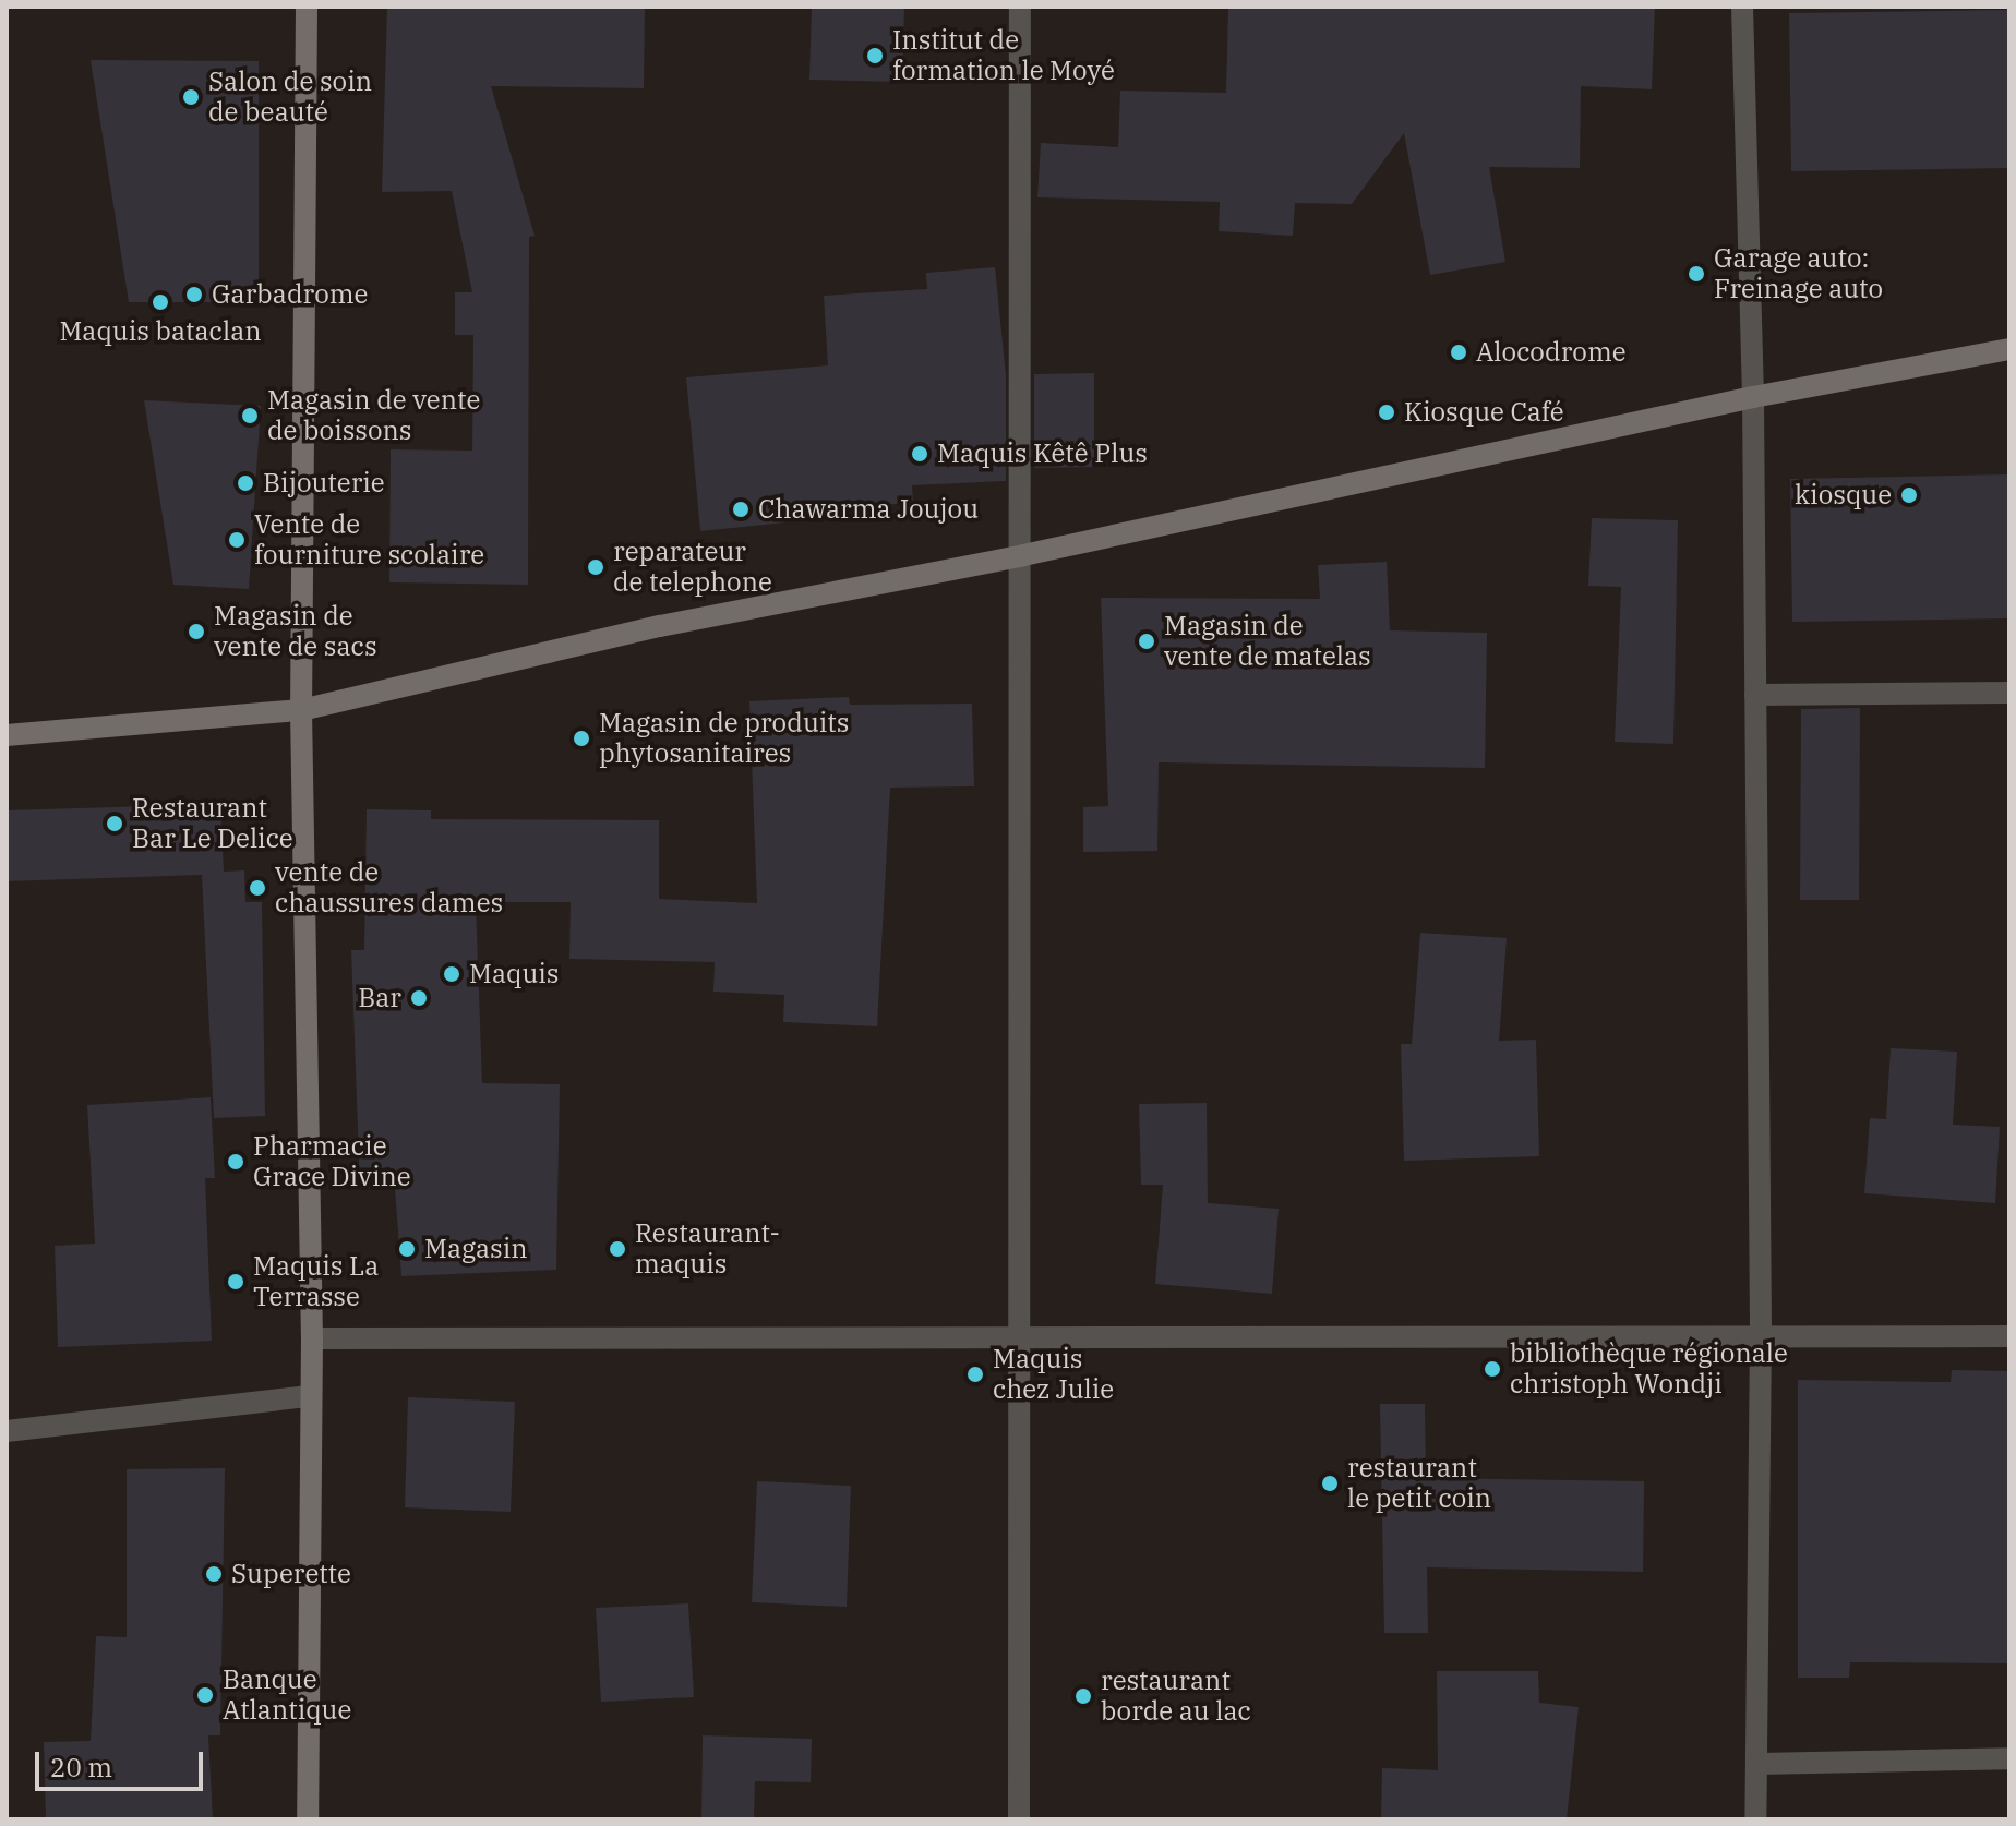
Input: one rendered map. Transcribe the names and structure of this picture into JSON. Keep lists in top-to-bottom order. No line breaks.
{"places":["Institut de formation le Moyé","Salon de soin de beauté","Garage auto: Freinage auto","Garbadrome","Maquis bataclan","Alocodrome","Kiosque Café","Magasin de vente de boissons","Maquis Kêtê Plus","Bijouterie","kiosque","Chawarma Joujou","Vente de fourniture scolaire","reparateur de telephone","Magasin de vente de sacs","Magasin de vente de matelas","Magasin de produits phytosanitaires","Restaurant Bar Le Delice","vente de chaussures dames","Maquis","Bar","Pharmacie Grace Divine","Magasin","Restaurant- maquis","Maquis La Terrasse","bibliothèque régionale christoph Wondji","Maquis chez Julie","restaurant le petit coin","Superette","Banque Atlantique","restaurant borde au lac"],"scale_bar":"20 m"}
